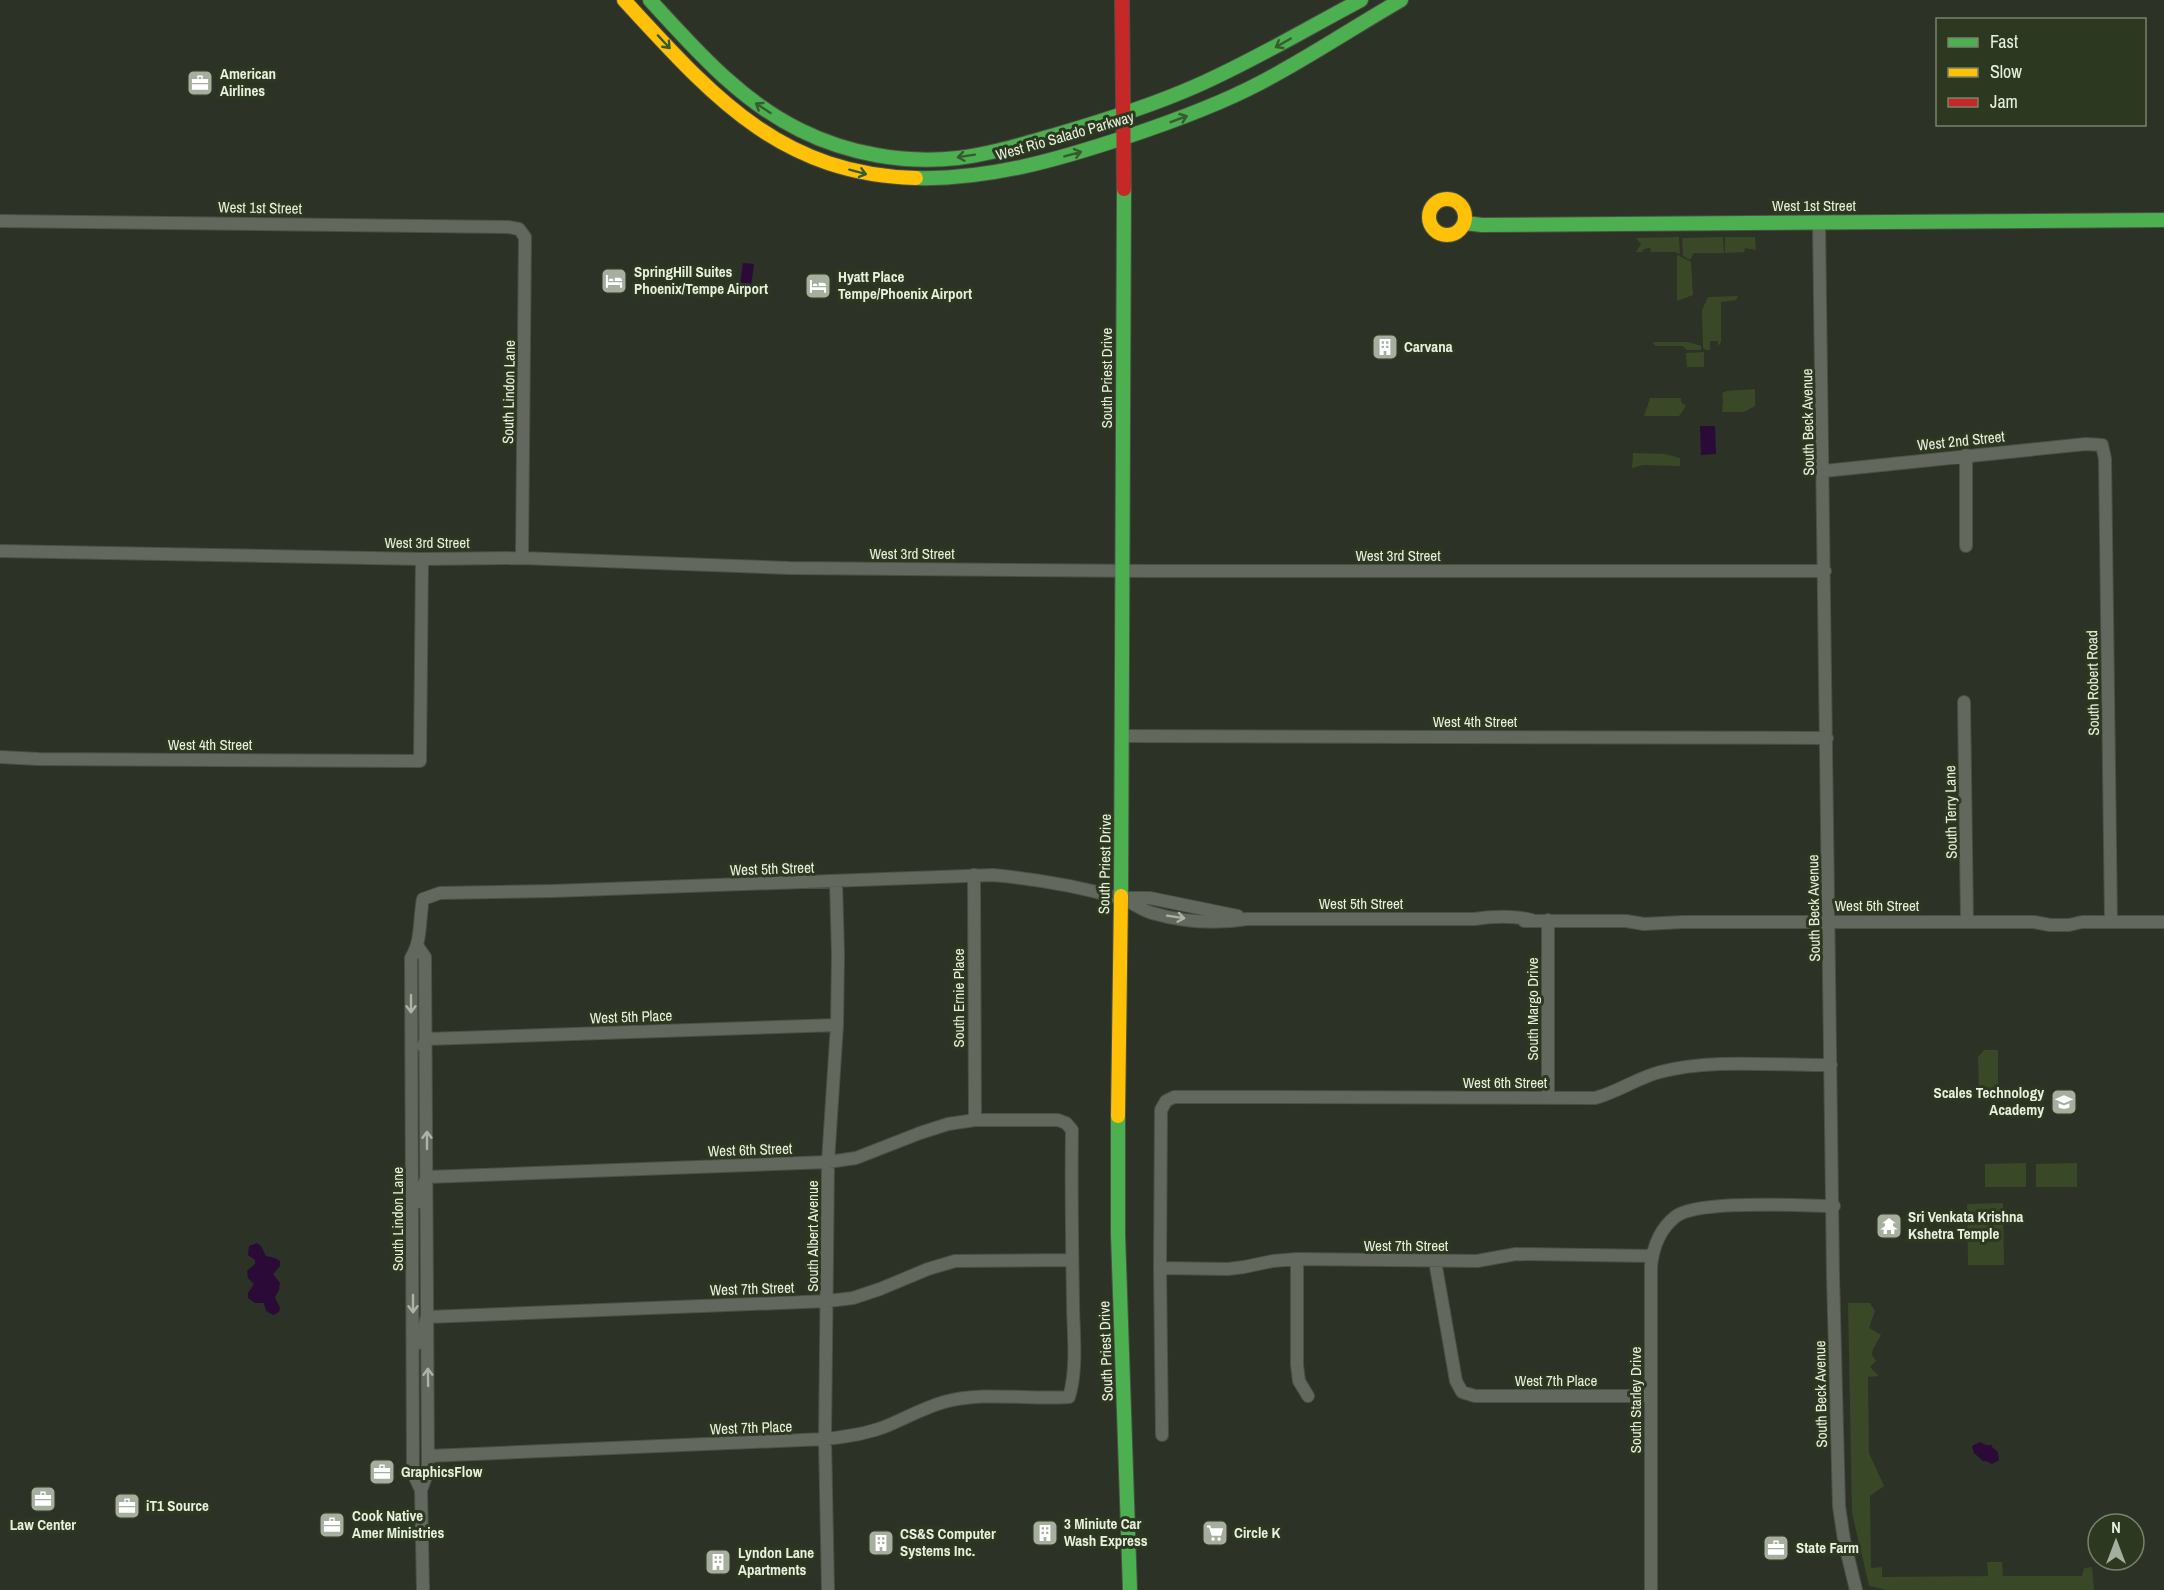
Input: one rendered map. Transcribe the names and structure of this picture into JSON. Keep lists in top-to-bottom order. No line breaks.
{"streets":{"main road":["West Rio Salado Parkway","West 1st Street","South Priest Drive"],"street":["South Lindon Lane","South Beck Avenue","West 2nd Street","West 3rd Street","South Robert Road","West 4th Street","South Terry Lane","West 5th Street","South Ernie Place","South Margo Drive","West 5th Place","West 6th Street","South Albert Avenue","West 7th Street","West 7th Place","South Starley Drive"]},"crossings":[["West Rio Salado Parkway","South Priest Drive"],["West 1st Street","South Lindon Lane"],["West 1st Street","South Beck Avenue"],["South Priest Drive","West 3rd Street"],["South Priest Drive","West 4th Street"],["South Priest Drive","West 5th Street"],["South Lindon Lane","West 3rd Street"],["South Lindon Lane","West 5th Street"],["South Lindon Lane","West 5th Place"],["South Lindon Lane","West 6th Street"],["South Lindon Lane","West 7th Street"],["South Lindon Lane","West 7th Place"],["South Beck Avenue","West 2nd Street"],["South Beck Avenue","West 3rd Street"],["South Beck Avenue","West 4th Street"],["South Beck Avenue","West 5th Street"],["South Beck Avenue","West 6th Street"],["South Beck Avenue","South Starley Drive"],["West 2nd Street","South Robert Road"],["West 3rd Street","West 4th Street"],["South Robert Road","West 5th Street"],["South Terry Lane","West 5th Street"],["West 5th Street","South Ernie Place"],["West 5th Street","South Margo Drive"],["West 5th Street","South Albert Avenue"],["South Ernie Place","West 6th Street"],["South Margo Drive","West 6th Street"],["West 5th Place","South Albert Avenue"],["West 6th Street","South Albert Avenue"],["West 6th Street","West 7th Street"],["West 6th Street","West 7th Place"],["South Albert Avenue","West 7th Street"],["South Albert Avenue","West 7th Place"],["West 7th Street","West 7th Place"],["West 7th Street","South Starley Drive"],["West 7th Place","South Starley Drive"]],"places":{"office":["American Airlines","GraphicsFlow","Law Center","iT1 Source","Cook Native Amer Ministries","State Farm"],"hotel":["SpringHill Suites Phoenix/Tempe Airport","Hyatt Place Tempe/Phoenix Airport"],"building":["Carvana","3 Miniute Car Wash Express","CS&S Computer Systems Inc.","Lyndon Lane Apartments"],"school or university":["Scales Technology Academy"],"temple":["Sri Venkata Krishna Kshetra Temple"],"supermarket":["Circle K"]},"legend":["Fast","Slow","Jam"],"north":"top"}
